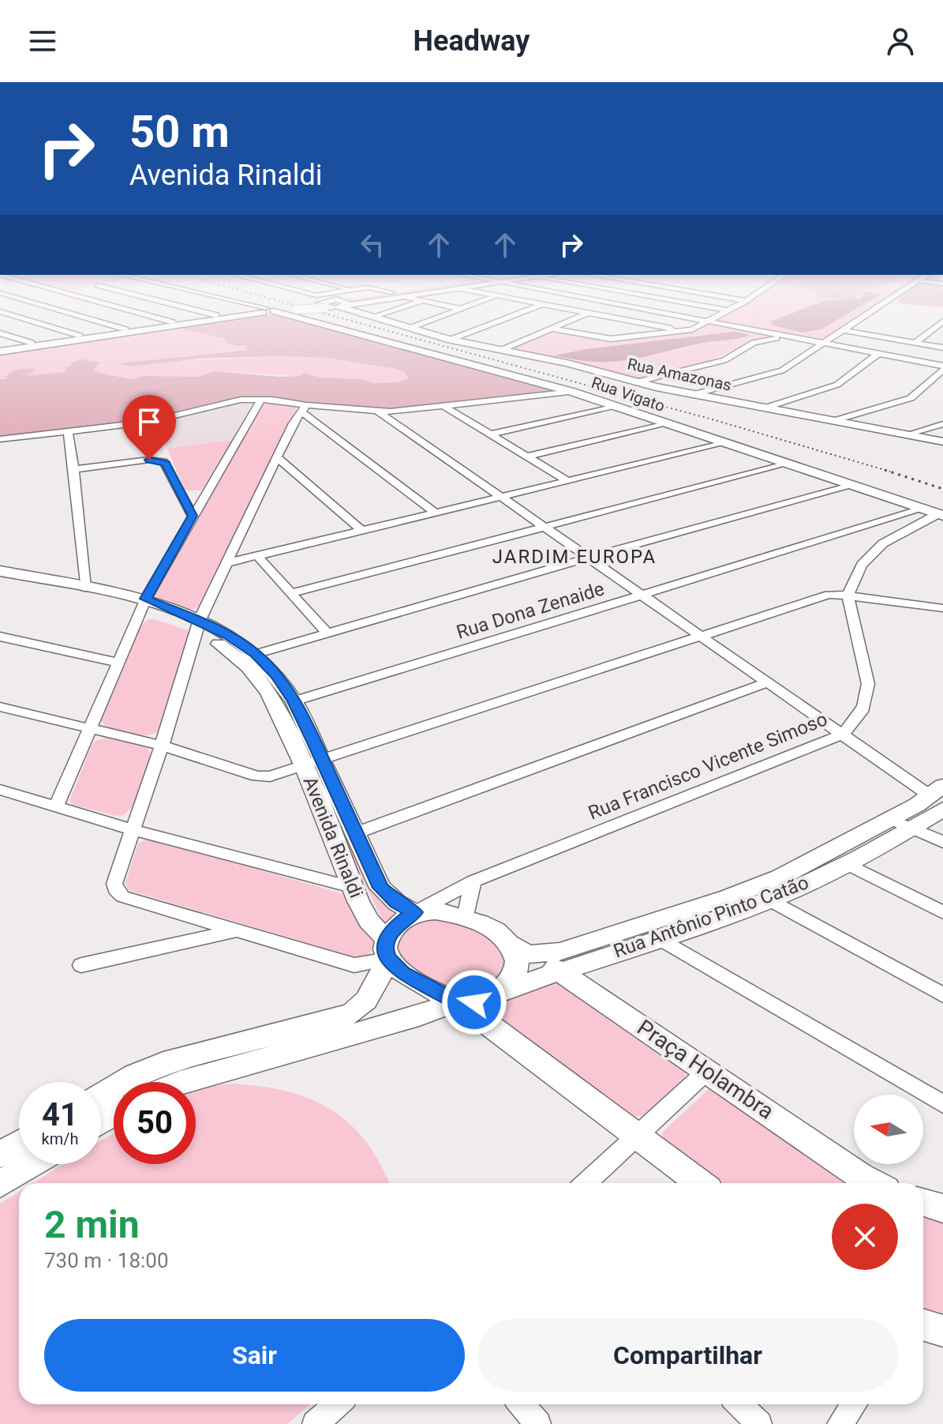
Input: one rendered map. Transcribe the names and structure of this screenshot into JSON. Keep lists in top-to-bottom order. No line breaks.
{"streets":{"street":["Rua Amazonas","Rua Vigato","Rua Dona Zenaide","Rua Francisco Vicente Simoso","Avenida Rinaldi","Rua Antônio Pinto Catão","Praça Holambra"]},"crossings":[["Rua Vigato","Rua Dona Zenaide"],["Rua Dona Zenaide","Avenida Rinaldi"],["Rua Francisco Vicente Simoso","Avenida Rinaldi"],["Rua Francisco Vicente Simoso","Rua Antônio Pinto Catão"],["Rua Francisco Vicente Simoso","Praça Holambra"],["Avenida Rinaldi","Rua Antônio Pinto Catão"],["Avenida Rinaldi","Praça Holambra"],["Rua Antônio Pinto Catão","Praça Holambra"]],"districts":["JARDIM EUROPA"],"north":"left","page":{"header":"Headway","turn":["50 m","Avenida Rinaldi"],"speed":"41 km/h","limit":"50","heading":["2 min","730 m · 18:00"],"buttons":["Sair","Compartilhar"]}}
